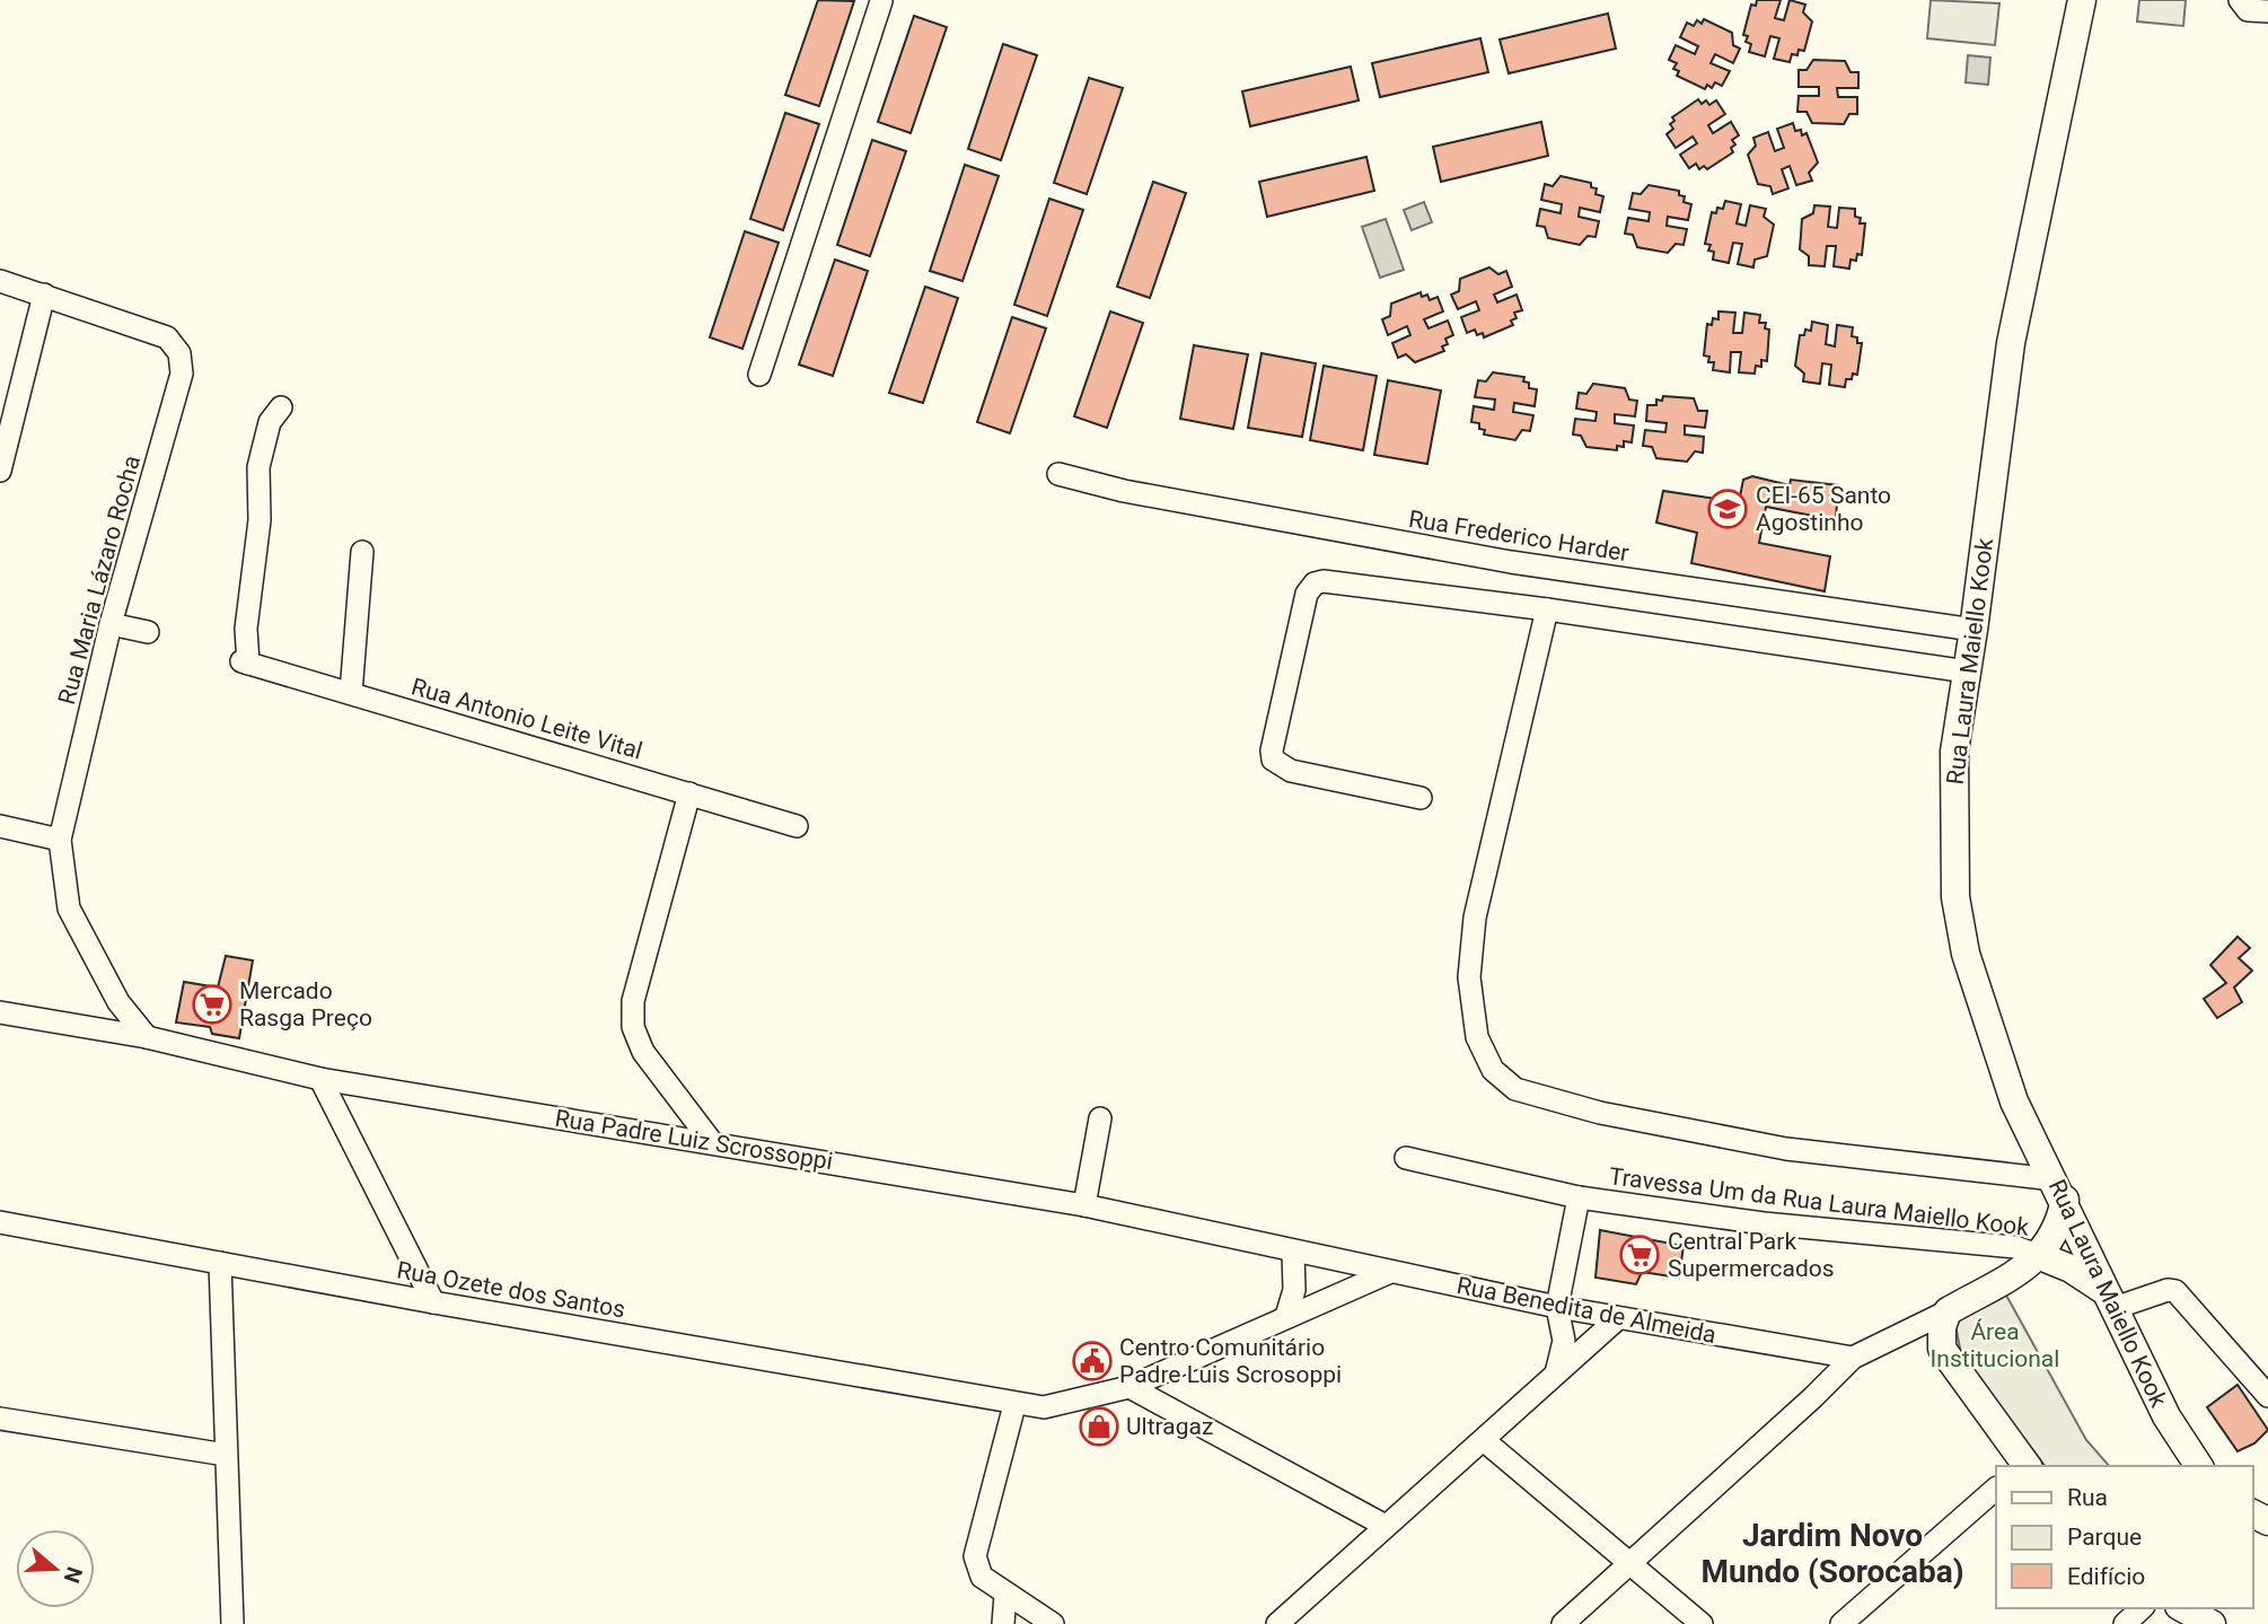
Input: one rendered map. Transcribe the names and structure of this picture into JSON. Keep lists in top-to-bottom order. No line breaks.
{"streets":{"main road":["Rua Laura Maiello Kook"],"street":["Rua Frederico Harder","Rua Maria Lázaro Rocha","Rua Antonio Leite Vital","Rua Padre Luiz Scrossoppi","Travessa Um da Rua Laura Maiello Kook","Rua Ozete dos Santos","Rua Benedita de Almeida"]},"crossings":[["Rua Frederico Harder","Rua Laura Maiello Kook"],["Rua Padre Luiz Scrossoppi","Rua Ozete dos Santos"],["Rua Padre Luiz Scrossoppi","Rua Benedita de Almeida"],["Rua Ozete dos Santos","Rua Benedita de Almeida"]],"districts":["Jardim Novo Mundo (Sorocaba)"],"parks":["Área Institucional"],"places":{"school or university":["CEI-65 Santo Agostinho"],"supermarket":["Mercado Rasga Preço","Central Park Supermercados"],"public building":["Centro Comunitário Padre Luis Scrosoppi"],"shop":["Ultragaz"]},"legend":["Rua","Parque","Edifício"],"north":"right"}
